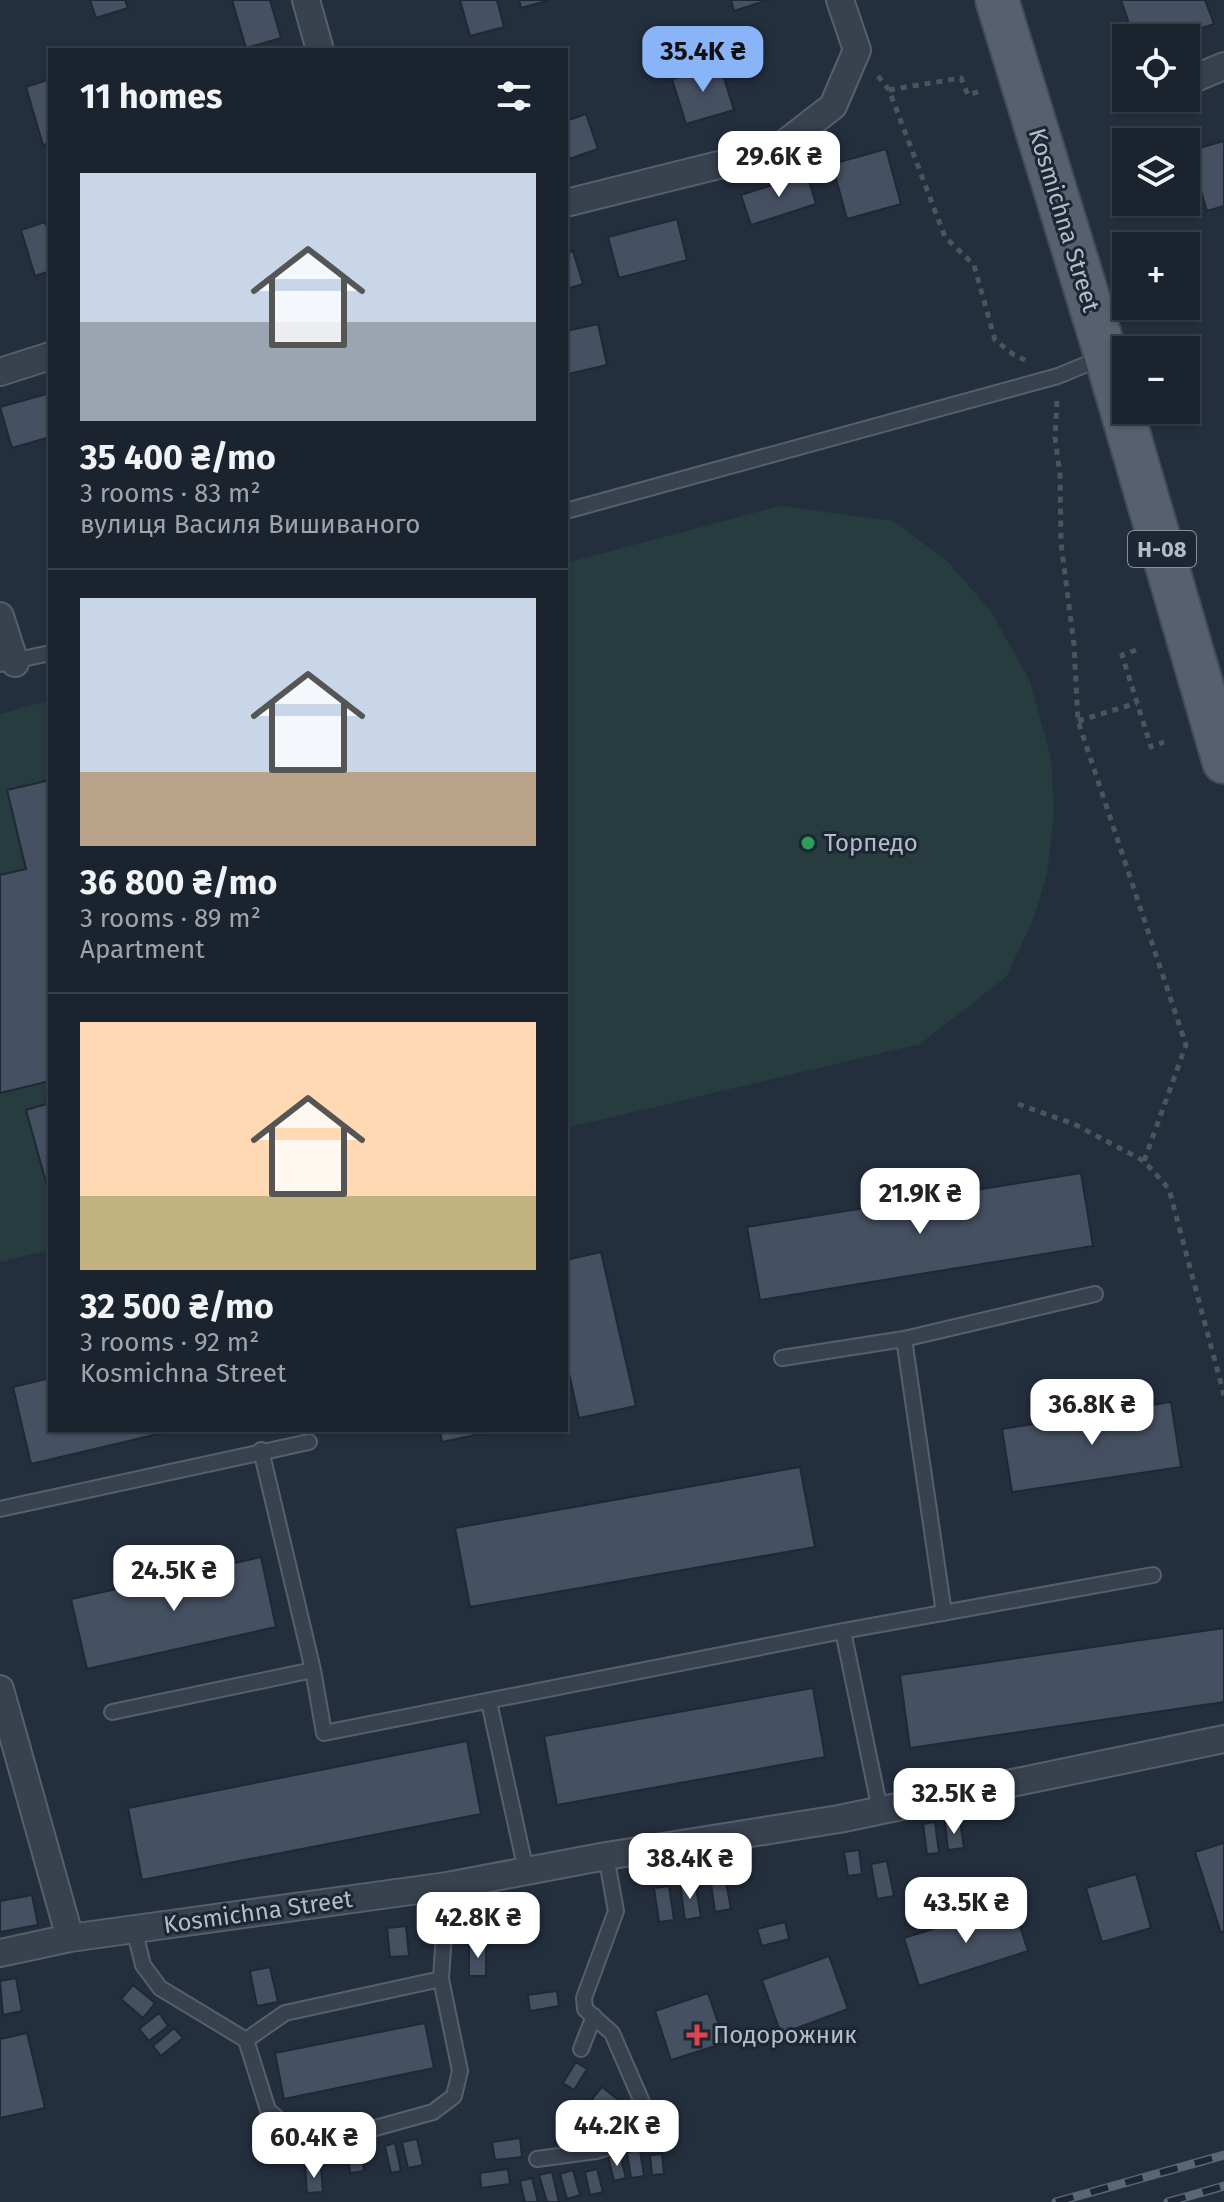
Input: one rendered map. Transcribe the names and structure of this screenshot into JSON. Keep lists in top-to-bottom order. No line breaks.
{"streets":{"main road":["Kosmichna Street","Н-08"]},"places":{"other":["Торпедо"],"health":["Подорожник"]},"page":{"map_buttons":["+","−"],"price":["35.4K ₴","29.6K ₴","21.9K ₴","36.8K ₴","24.5K ₴","32.5K ₴","38.4K ₴","43.5K ₴","42.8K ₴","44.2K ₴","60.4K ₴"],"heading":"11 homes","list":[{"name":"35 400 ₴/mo","note":"3 rooms · 83 m² · вулиця Василя Вишиваного"},{"name":"36 800 ₴/mo","note":"3 rooms · 89 m² · Apartment"},{"name":"32 500 ₴/mo","note":"3 rooms · 92 m² · Kosmichna Street"}]}}
